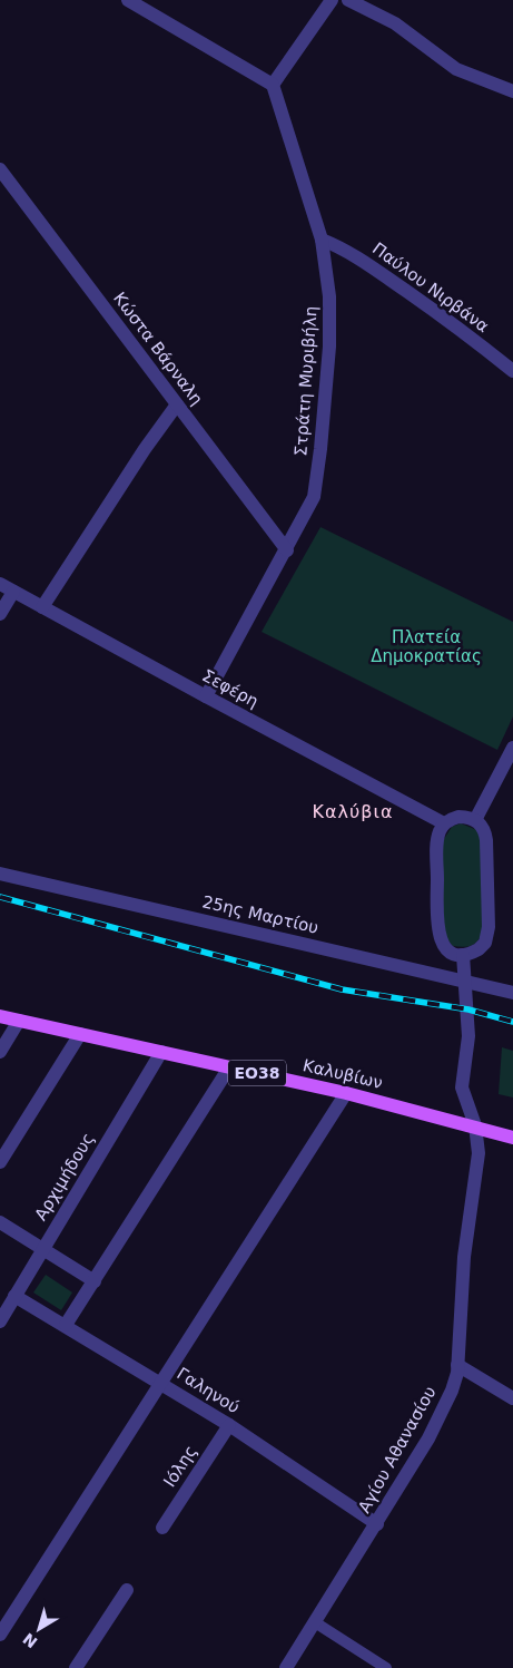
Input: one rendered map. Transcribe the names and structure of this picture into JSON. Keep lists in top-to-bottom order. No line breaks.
{"streets":{"main road":["ΕΟ38","Καλυβίων"],"street":["Παύλου Νιρβάνα","Κώστα Βάρναλη","Στράτη Μυριβήλη","Σεφέρη","25ης Μαρτίου","Αρχιμήδους","Γαληνού","Αγίου Αθανασίου","Ιόλης"]},"crossings":[["Παύλου Νιρβάνα","Στράτη Μυριβήλη"],["Κώστα Βάρναλη","Στράτη Μυριβήλη"],["Στράτη Μυριβήλη","Σεφέρη"],["25ης Μαρτίου","Αγίου Αθανασίου"],["Καλυβίων","Αρχιμήδους"],["Καλυβίων","Αγίου Αθανασίου"],["Αρχιμήδους","Γαληνού"],["Γαληνού","Αγίου Αθανασίου"],["Γαληνού","Ιόλης"]],"districts":["Καλύβια"],"parks":["Πλατεία Δημοκρατίας"],"north":"bottom left"}
